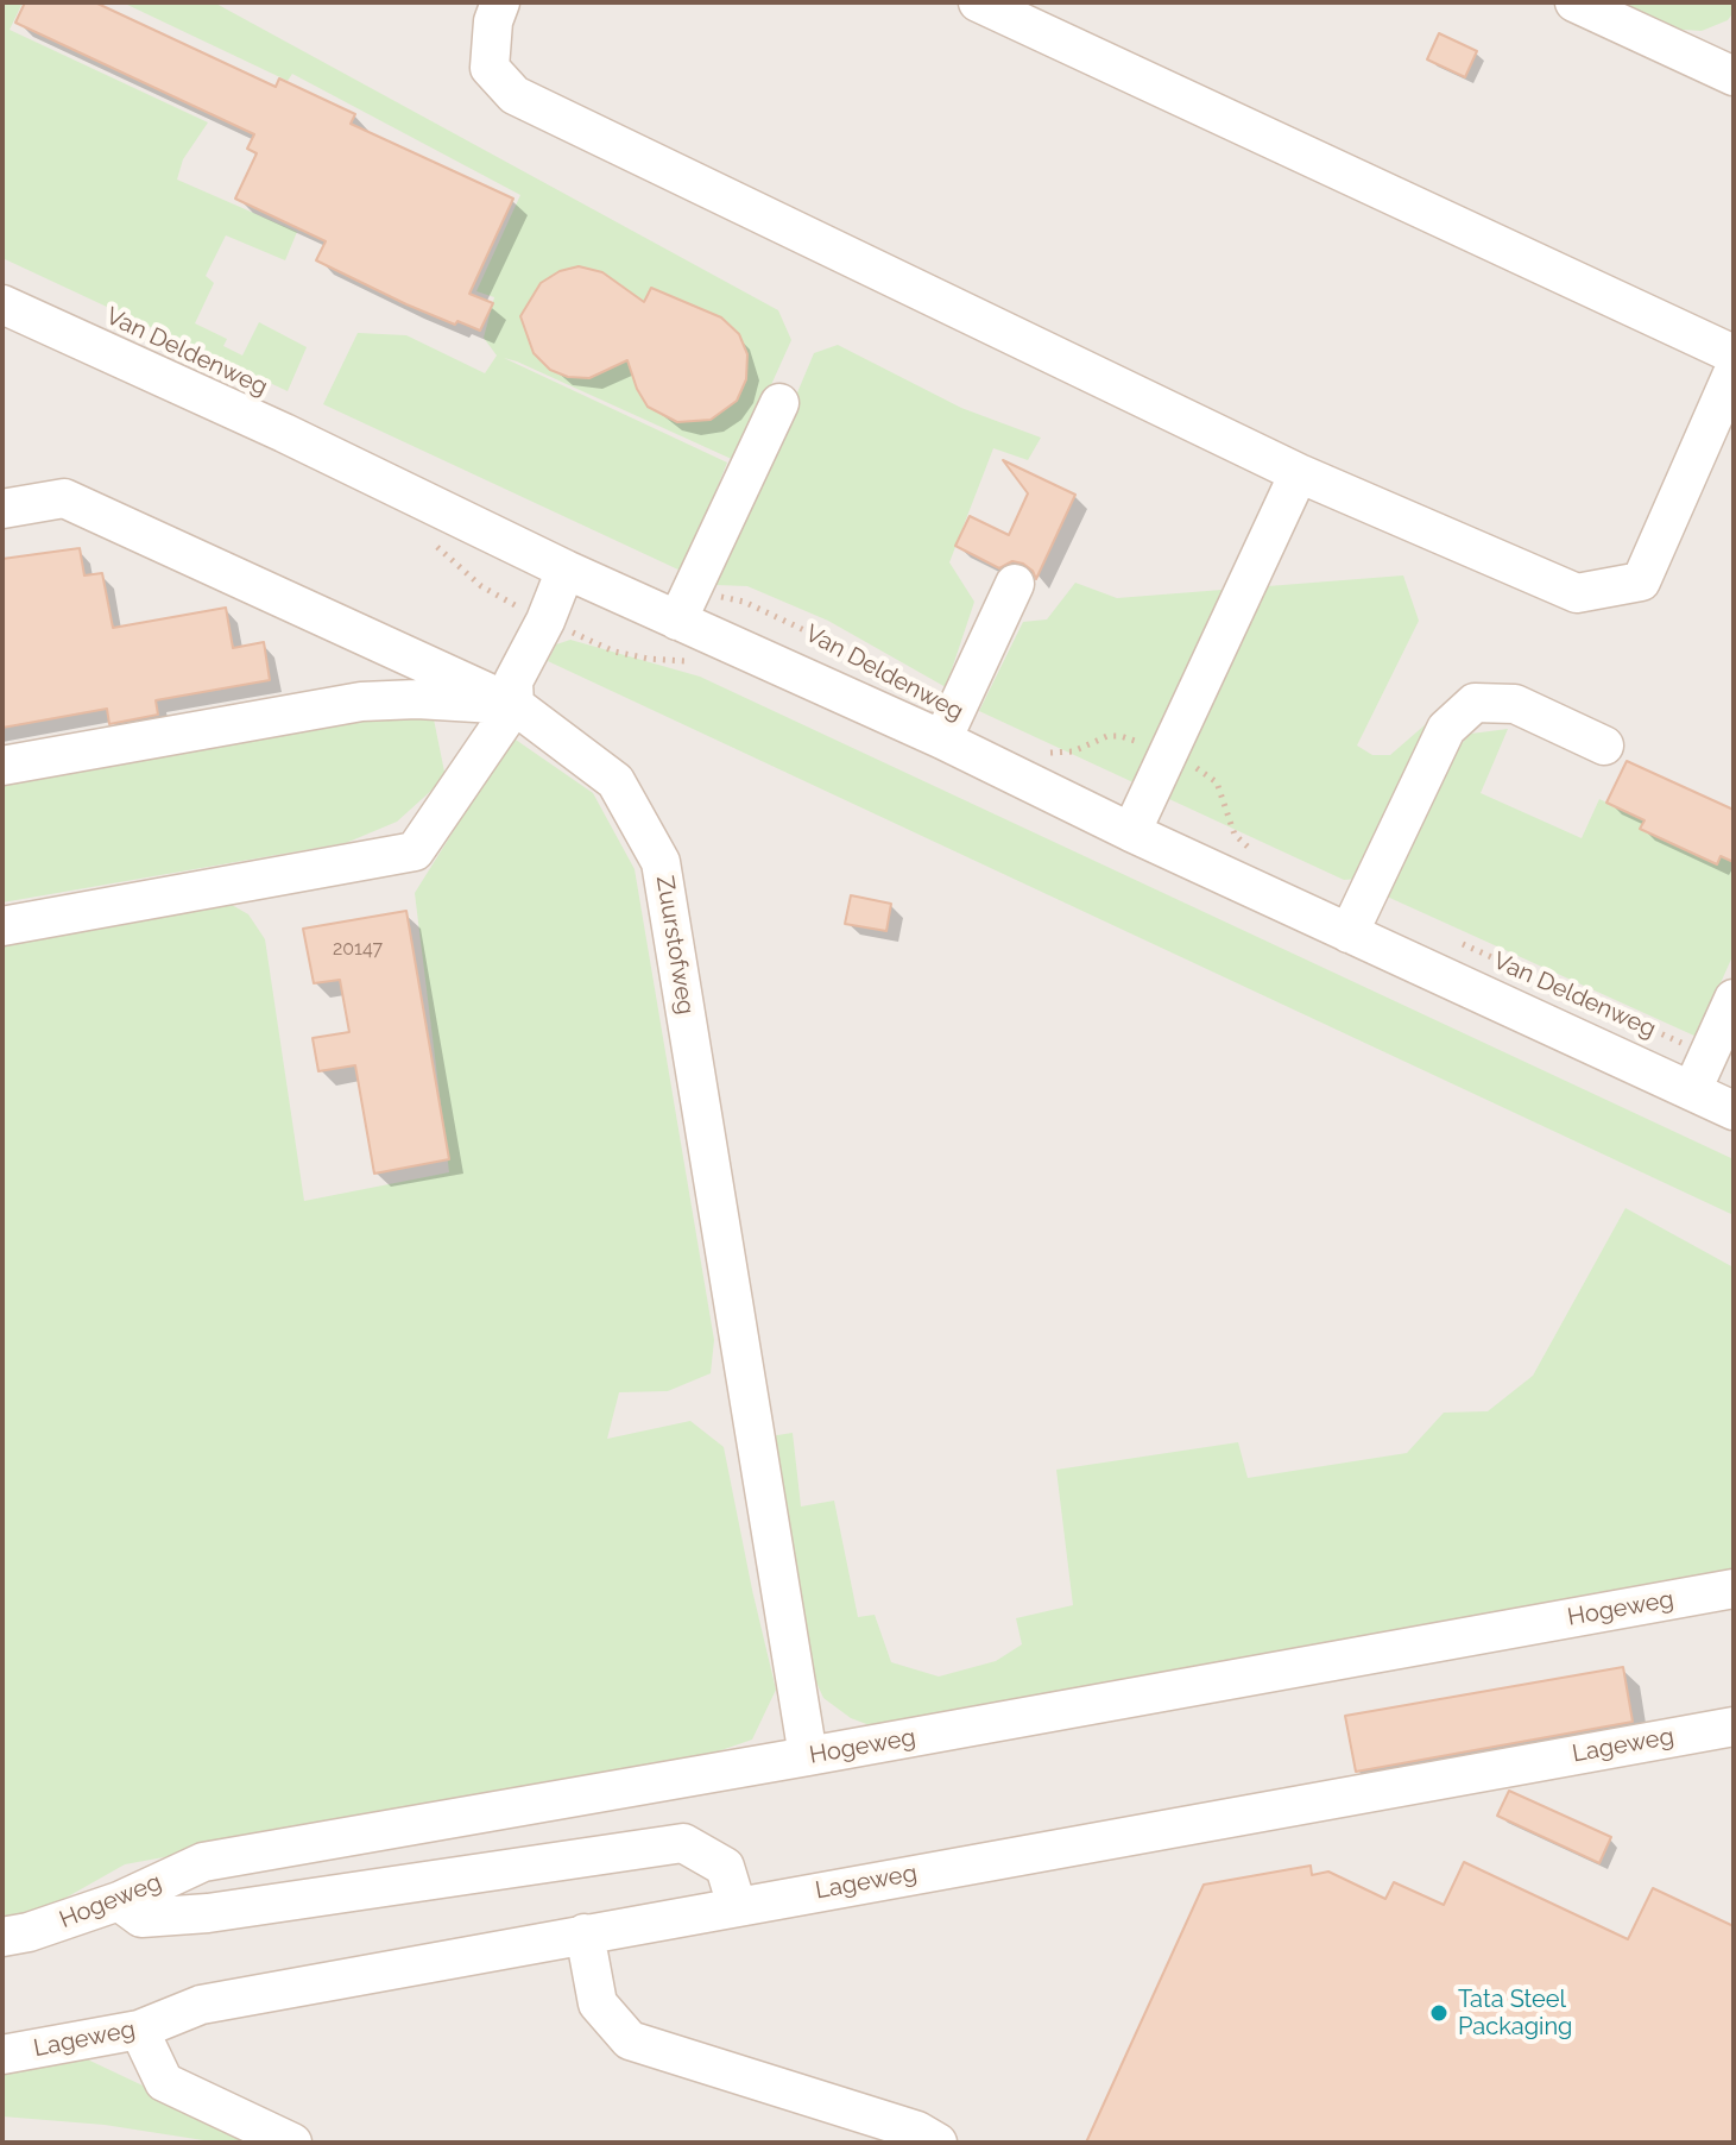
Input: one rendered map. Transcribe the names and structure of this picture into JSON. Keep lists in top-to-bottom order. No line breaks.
{"streets":{"lane":["Van Deldenweg","Zuurstofweg","Hogeweg","Lageweg"]},"crossings":[["Zuurstofweg","Hogeweg"]],"places":["Tata Steel Packaging"],"house_numbers":["20147"]}
